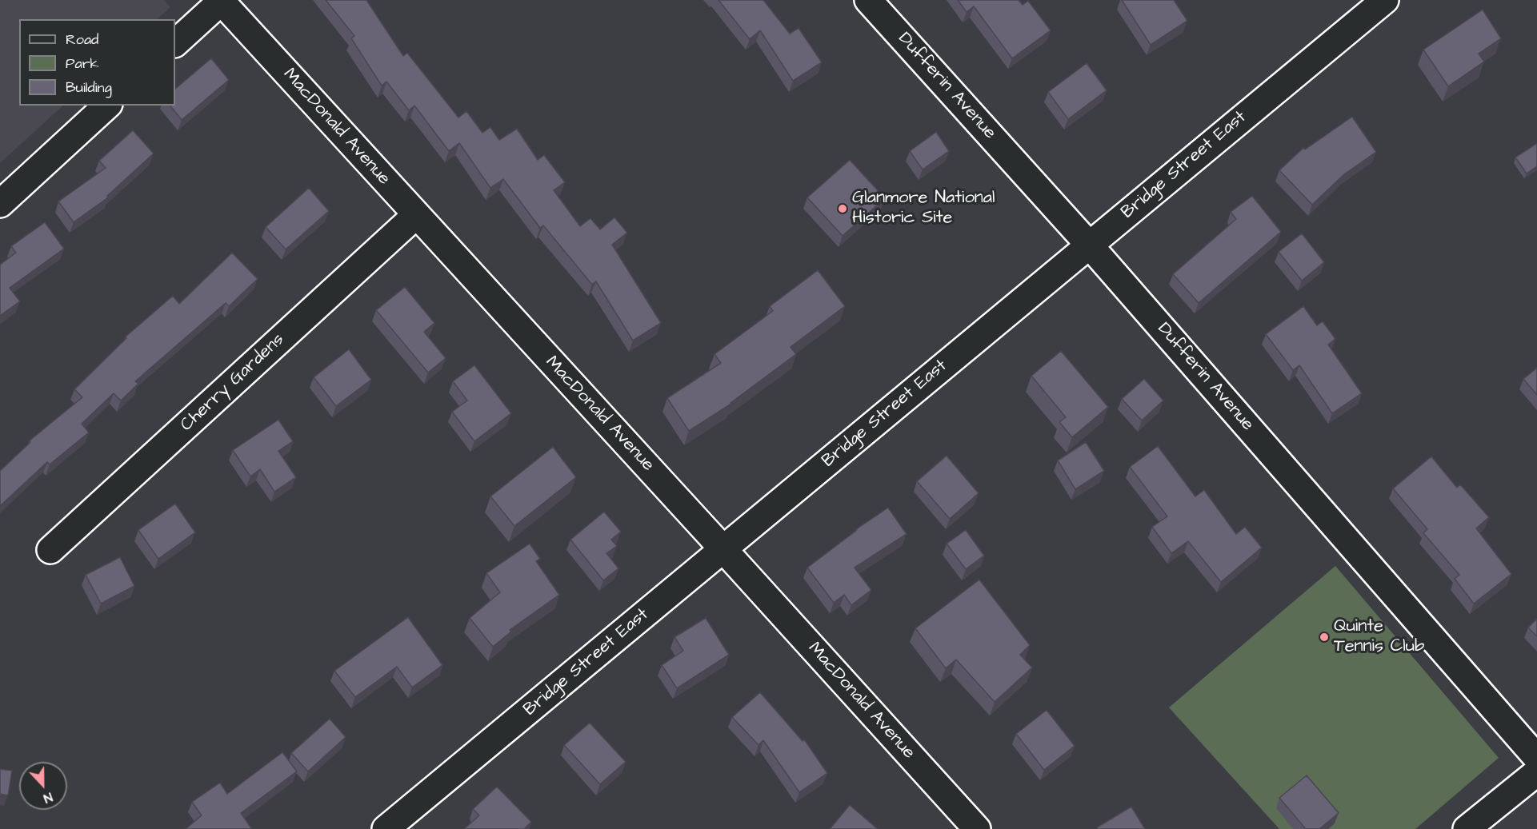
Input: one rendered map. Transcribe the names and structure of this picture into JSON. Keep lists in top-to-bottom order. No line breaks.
{"streets":{"street":["Dufferin Avenue","MacDonald Avenue","Bridge Street East","Cherry Gardens"]},"crossings":[["Dufferin Avenue","Bridge Street East"],["MacDonald Avenue","Bridge Street East"],["MacDonald Avenue","Cherry Gardens"]],"places":["Glanmore National Historic Site","Quinte Tennis Club"],"legend":["Road","Park","Building"],"north":"bottom"}
